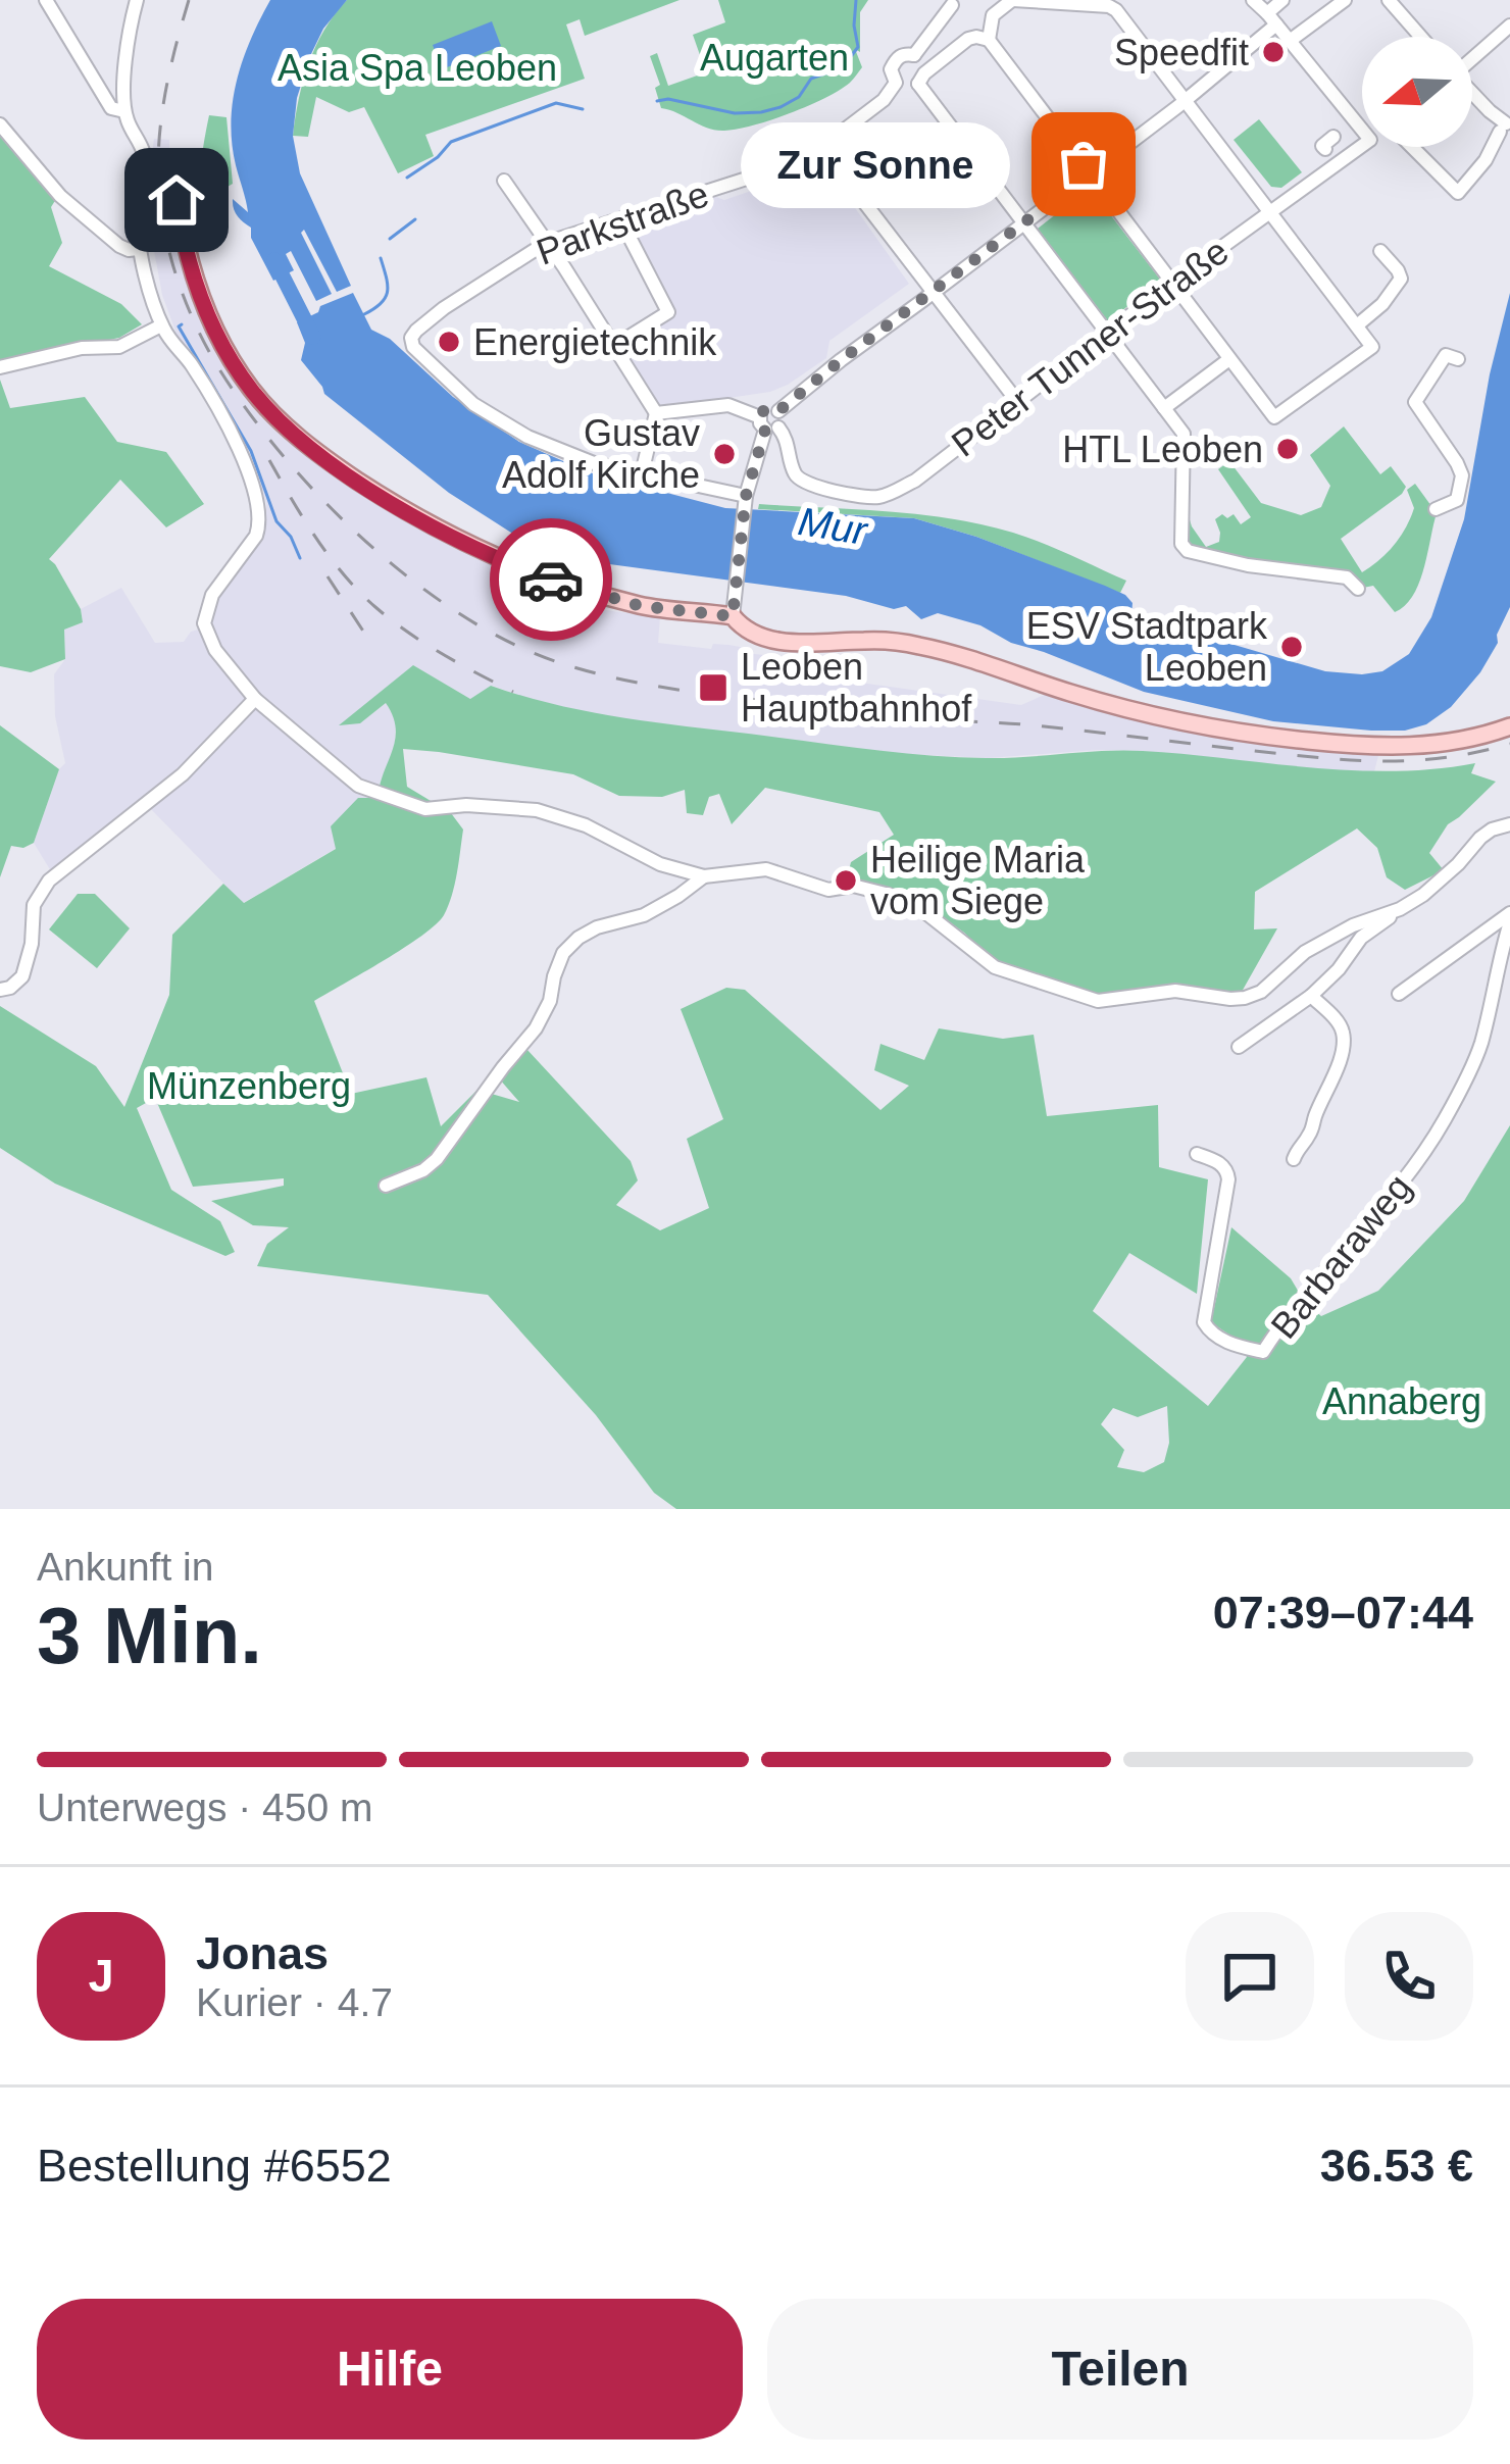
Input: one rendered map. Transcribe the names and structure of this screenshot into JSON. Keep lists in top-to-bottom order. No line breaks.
{"streets":{"street":["Parkstraße","Peter Tunner-Straße","Barbaraweg"]},"water":["Mur"],"parks":["Augarten","Asia Spa Leoben","Münzenberg","Annaberg"],"places":{"other":["Speedfit","Zur Sonne","Energietechnik","HTL Leoben","Gustav Adolf Kirche","ESV Stadtpark Leoben","Heilige Maria vom Siege"],"transit":["Leoben Hauptbahnhof"]},"north":"left","page":{"bubble":"Zur Sonne","heading":["3 Min.","Ankunft in","07:39–07:44"],"panel":["Jonas","Kurier · 4.7","Bestellung #6552","36.53 €"],"bar":"Unterwegs · 450 m","round":"J","buttons":["Hilfe","Teilen"]}}
